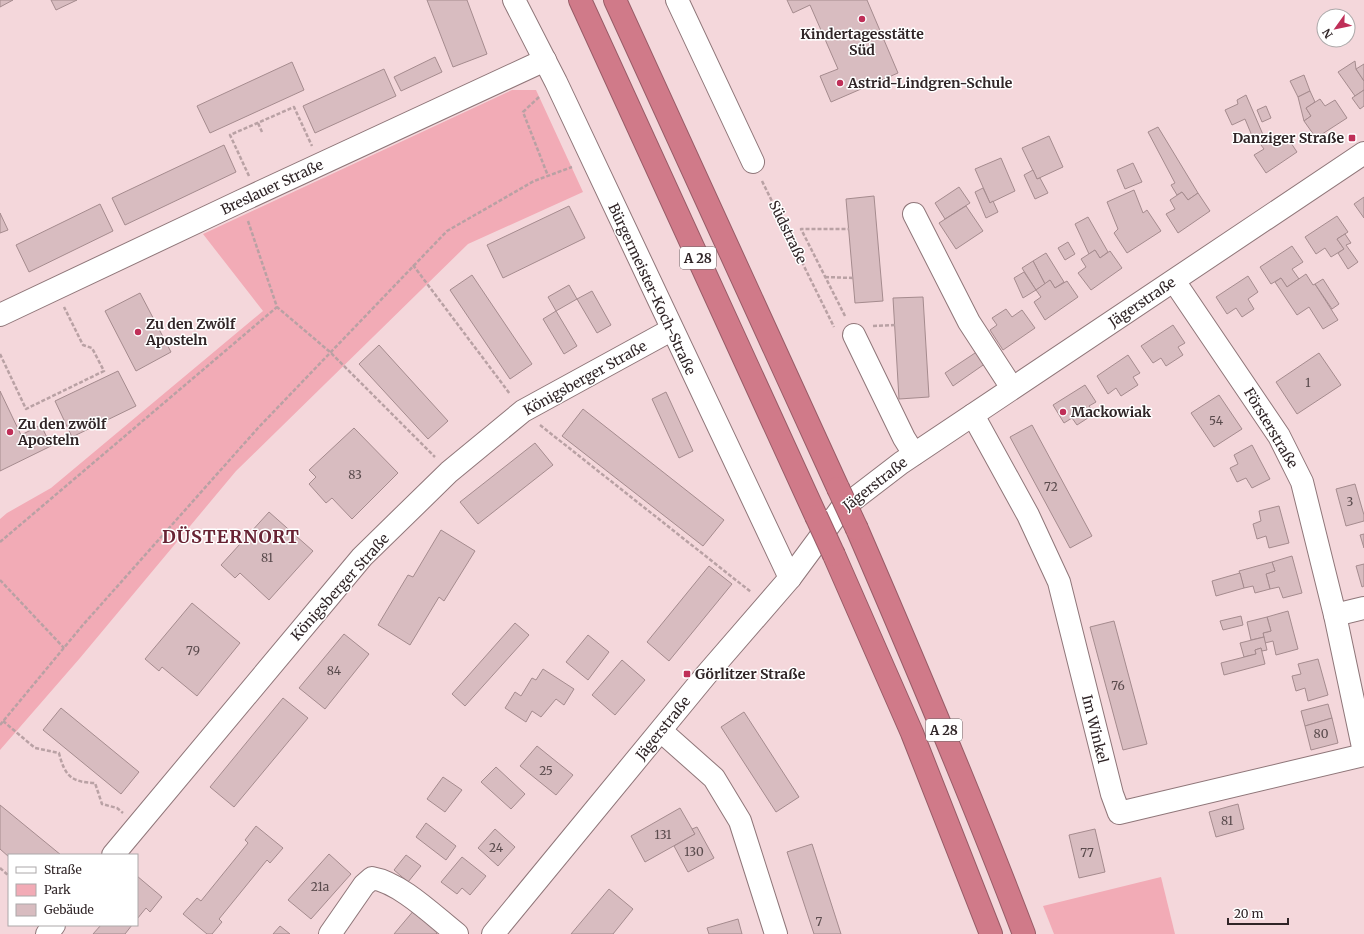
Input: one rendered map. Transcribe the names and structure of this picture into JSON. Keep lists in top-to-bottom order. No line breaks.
{"streets":{"highway":["A 28"],"street":["Breslauer Straße","Bürgermeister-Koch-Straße","Jägerstraße","Königsberger Straße","Försterstraße","Im Winkel"],"path":["Südstraße"]},"crossings":[["Breslauer Straße","Bürgermeister-Koch-Straße"],["Bürgermeister-Koch-Straße","Jägerstraße"],["Bürgermeister-Koch-Straße","Königsberger Straße"],["Jägerstraße","Försterstraße"],["Jägerstraße","Im Winkel"],["Försterstraße","Im Winkel"]],"districts":["DÜSTERNORT"],"places":{"other":["Kindertagesstätte Süd","Astrid-Lindgren-Schule","Zu den Zwölf Aposteln","Mackowiak","Zu den zwölf Aposteln"],"transit":["Danziger Straße","Görlitzer Straße"]},"house_numbers":["1","54","83","72","3","81","79","84","76","80","25","81","131","24","130","77","21a","7"],"legend":["Straße","Park","Gebäude"],"scale_bar":"20 m","north":"bottom left"}
